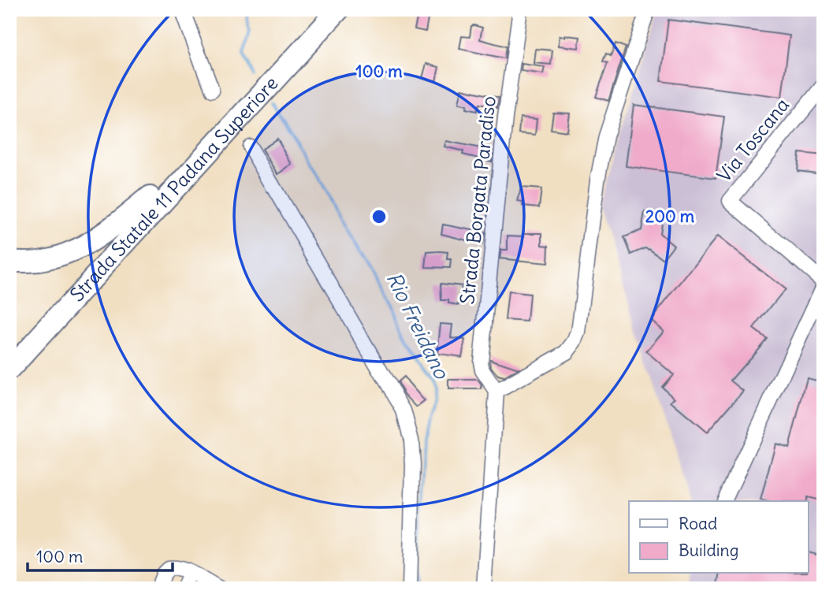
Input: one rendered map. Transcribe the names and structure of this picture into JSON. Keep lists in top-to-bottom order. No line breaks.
{"streets":{"highway":["Strada Statale 11 Padana Superiore"],"street":["Via Toscana","Strada Borgata Paradiso"]},"water":["Rio Freidano"],"legend":["Road","Building"],"scale_bar":"100 m","rings":["100 m","200 m"]}
